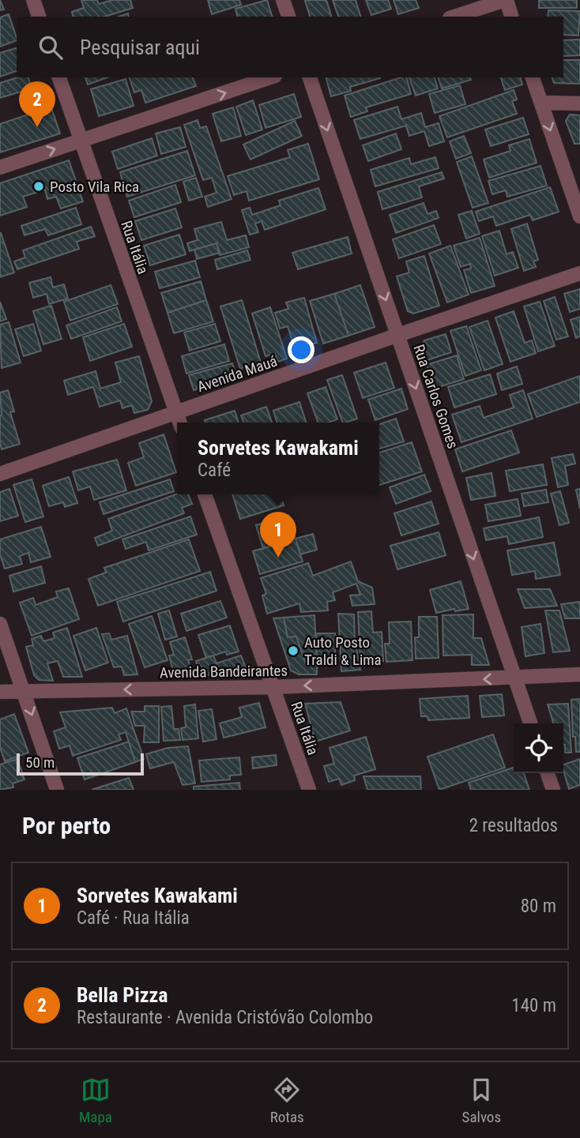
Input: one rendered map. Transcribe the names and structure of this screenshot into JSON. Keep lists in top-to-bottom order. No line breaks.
{"streets":{"street":["Rua Itália","Avenida Mauá","Rua Carlos Gomes","Avenida Bandeirantes"]},"crossings":[["Rua Itália","Avenida Mauá"],["Rua Itália","Avenida Bandeirantes"],["Avenida Mauá","Rua Carlos Gomes"],["Rua Carlos Gomes","Avenida Bandeirantes"]],"one_way":["Rua Carlos Gomes","Avenida Bandeirantes"],"places":["Posto Vila Rica","Auto Posto Traldi & Lima"],"scale_bar":"50 m","page":{"search":"Pesquisar aqui","pins":["2","1"],"popup":["Sorvetes Kawakami","Café"],"scale":"50 m","heading":["Por perto","2 resultados"],"list":[{"mark":"1","name":"Sorvetes Kawakami","note":"Café · Rua Itália","value":"80 m"},{"mark":"2","name":"Bella Pizza","note":"Restaurante · Avenida Cristóvão Colombo","value":"140 m"}],"nav":["Mapa","Rotas","Salvos"]}}
